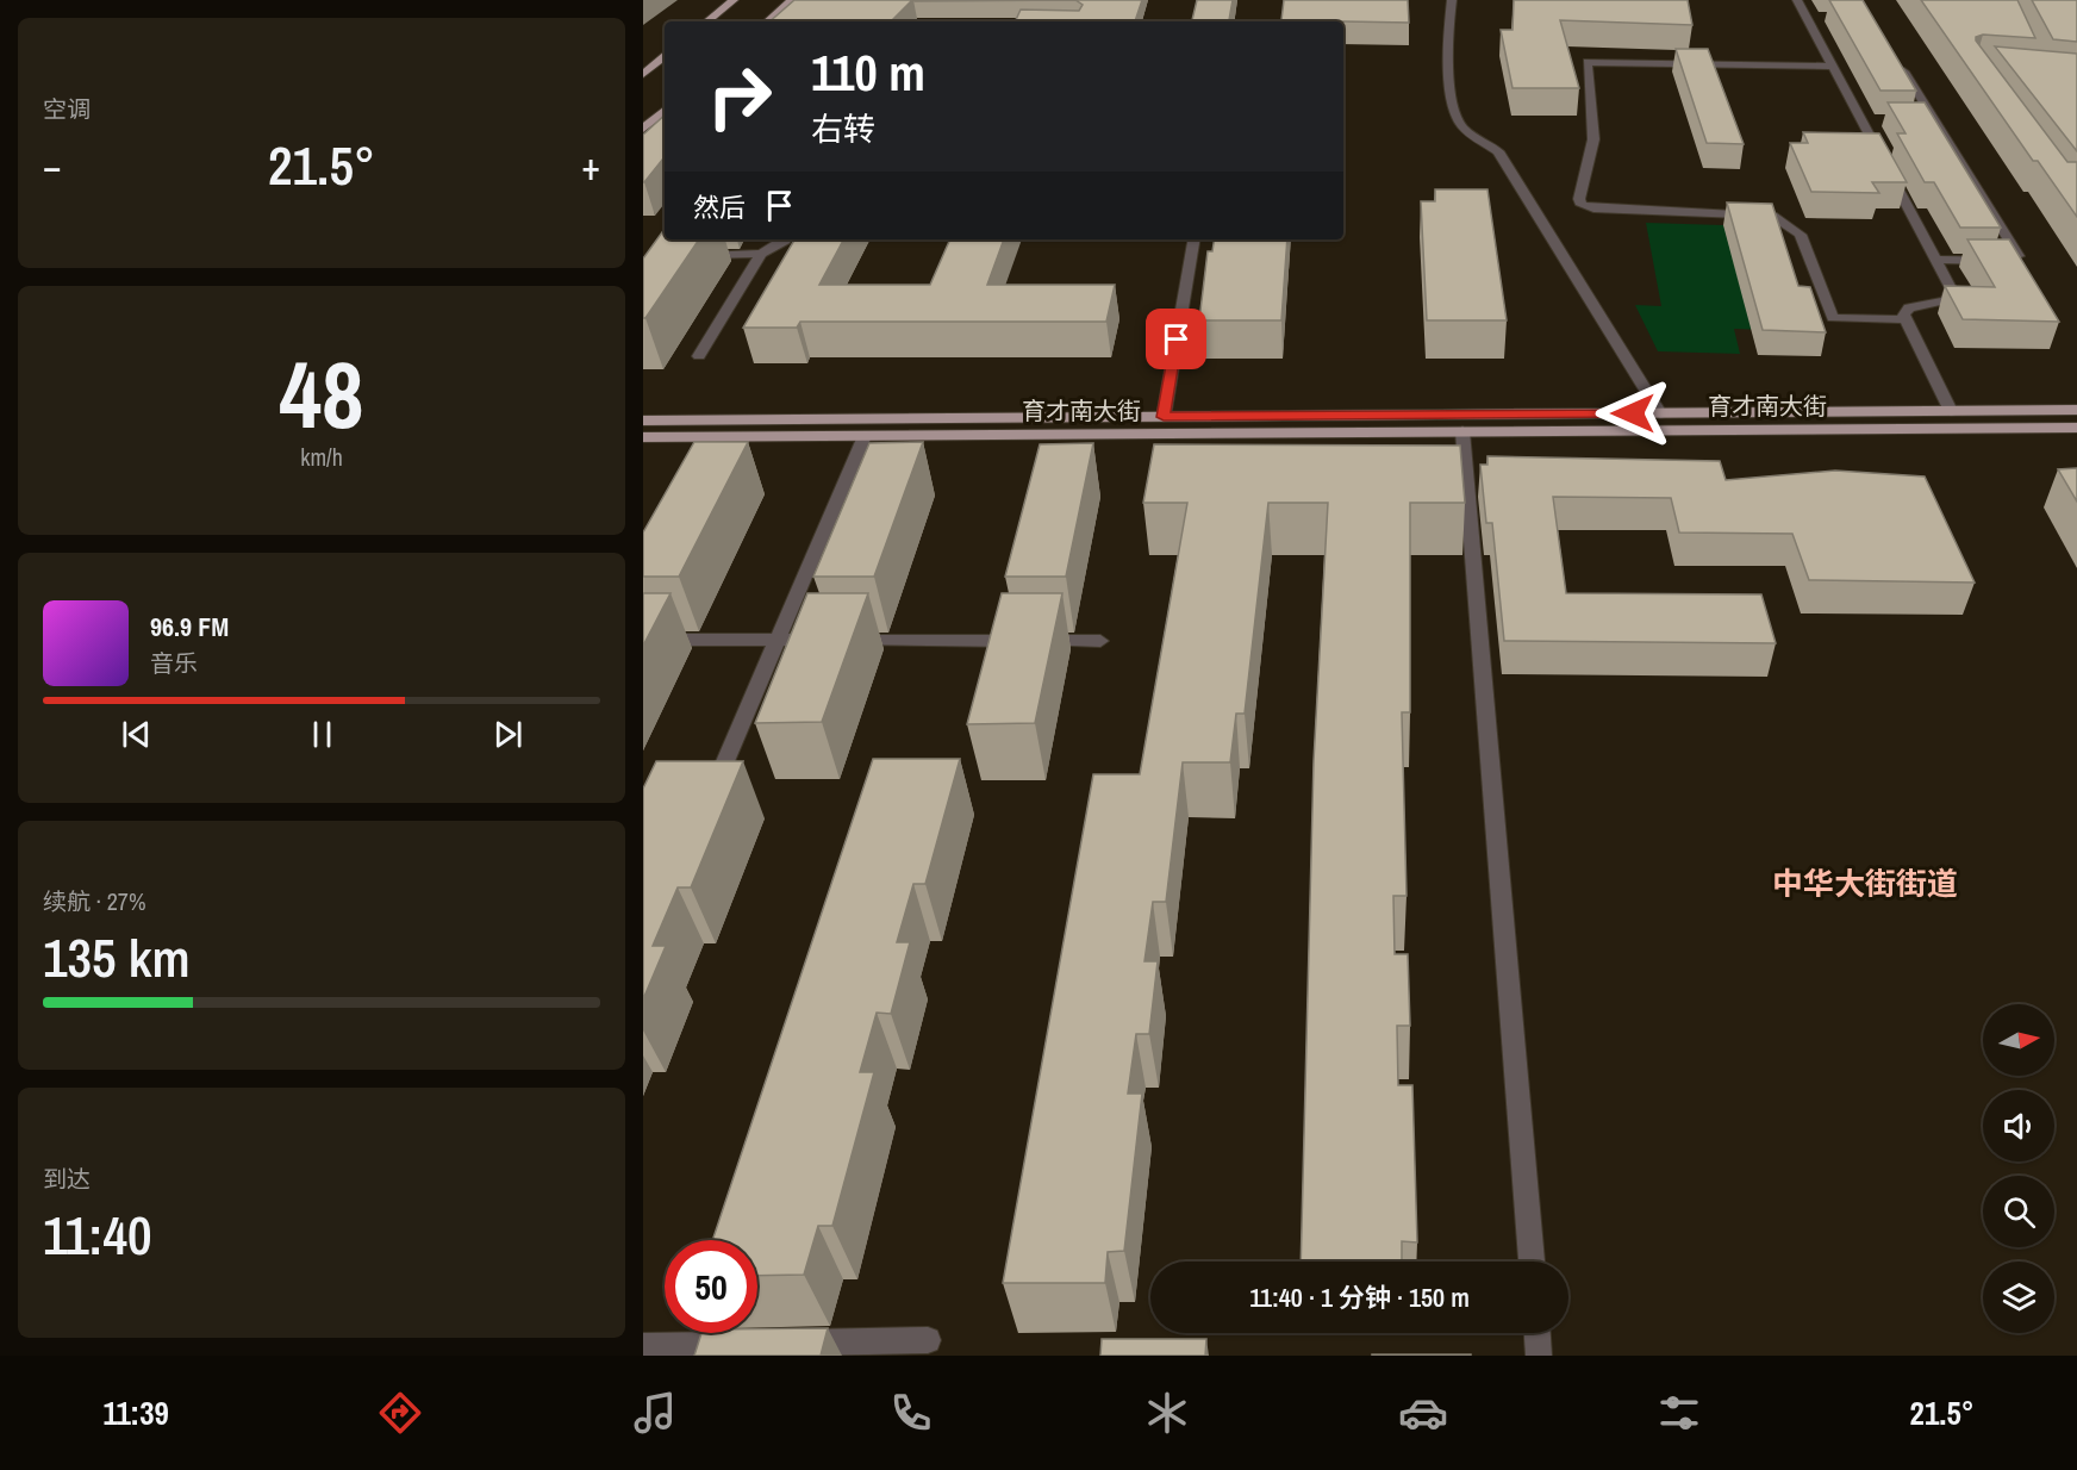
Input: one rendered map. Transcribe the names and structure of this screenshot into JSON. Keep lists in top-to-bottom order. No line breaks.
{"streets":{"main road":["育才南大街"]},"districts":["中华大街街道"],"north":"right","page":{"tile":["空调",["48","km/h"],["续航 · 27%","135 km"],["到达","11:40"]],"turn":["110 m","右转"],"heat":["−","21.5°","+"],"then":"然后","song":["96.9 FM","音乐"],"limit":"50","trip":"11:40 · 1 分钟 · 150 m","tabs":["11:39","21.5°"]}}
